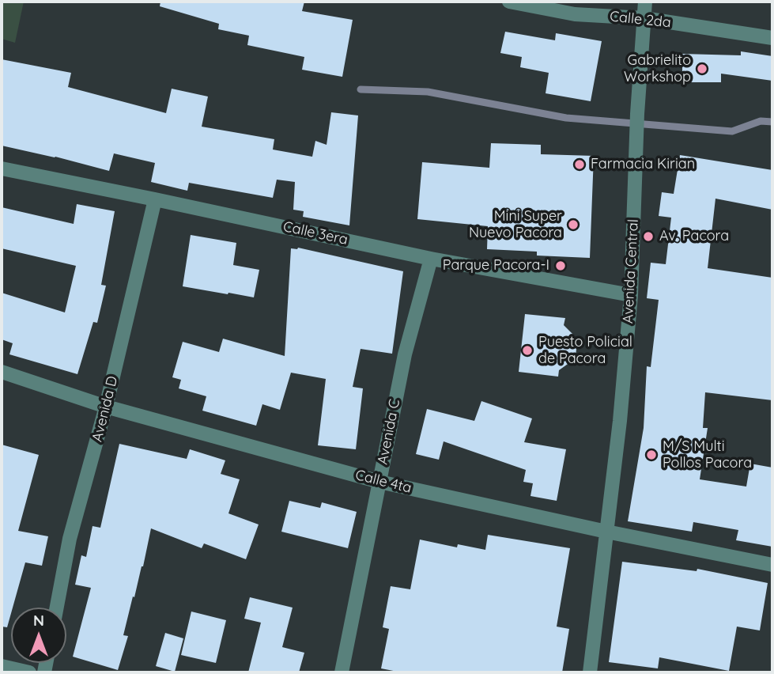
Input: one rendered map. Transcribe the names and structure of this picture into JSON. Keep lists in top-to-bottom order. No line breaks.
{"streets":{"street":["Calle 2da","Calle 3era","Avenida Central","Avenida D","Avenida C","Calle 4ta"]},"crossings":[["Calle 2da","Avenida Central"],["Calle 3era","Avenida Central"],["Calle 3era","Avenida D"],["Calle 3era","Avenida C"],["Avenida Central","Calle 4ta"],["Avenida D","Calle 4ta"],["Avenida C","Calle 4ta"]],"places":["Gabrielito Workshop","Farmacia Kirian","Mini Super Nuevo Pacora","Av. Pacora","Parque Pacora-I","Puesto Policial de Pacora","M/S Multi Pollos Pacora"],"north":"top"}
